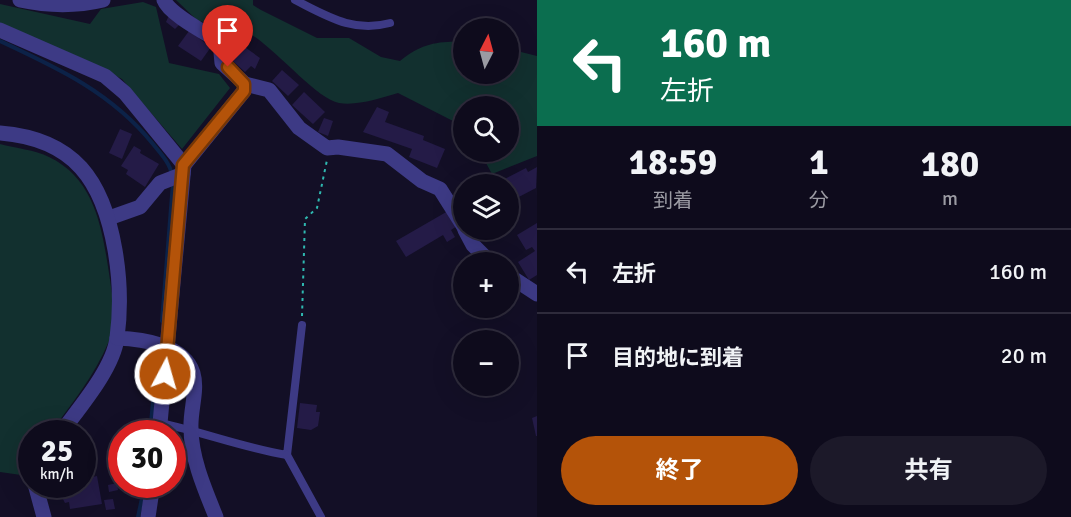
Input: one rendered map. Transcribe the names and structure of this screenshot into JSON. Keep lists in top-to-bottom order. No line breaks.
{"north":"top","page":{"turn":["160 m","左折"],"map_buttons":["+","−"],"eta":["18:59","到着","1","分","180","m"],"list":[{"name":"左折","value":"160 m"},{"name":"目的地に到着","value":"20 m"}],"speed":"25 km/h","limit":"30","buttons":["終了","共有"]}}
